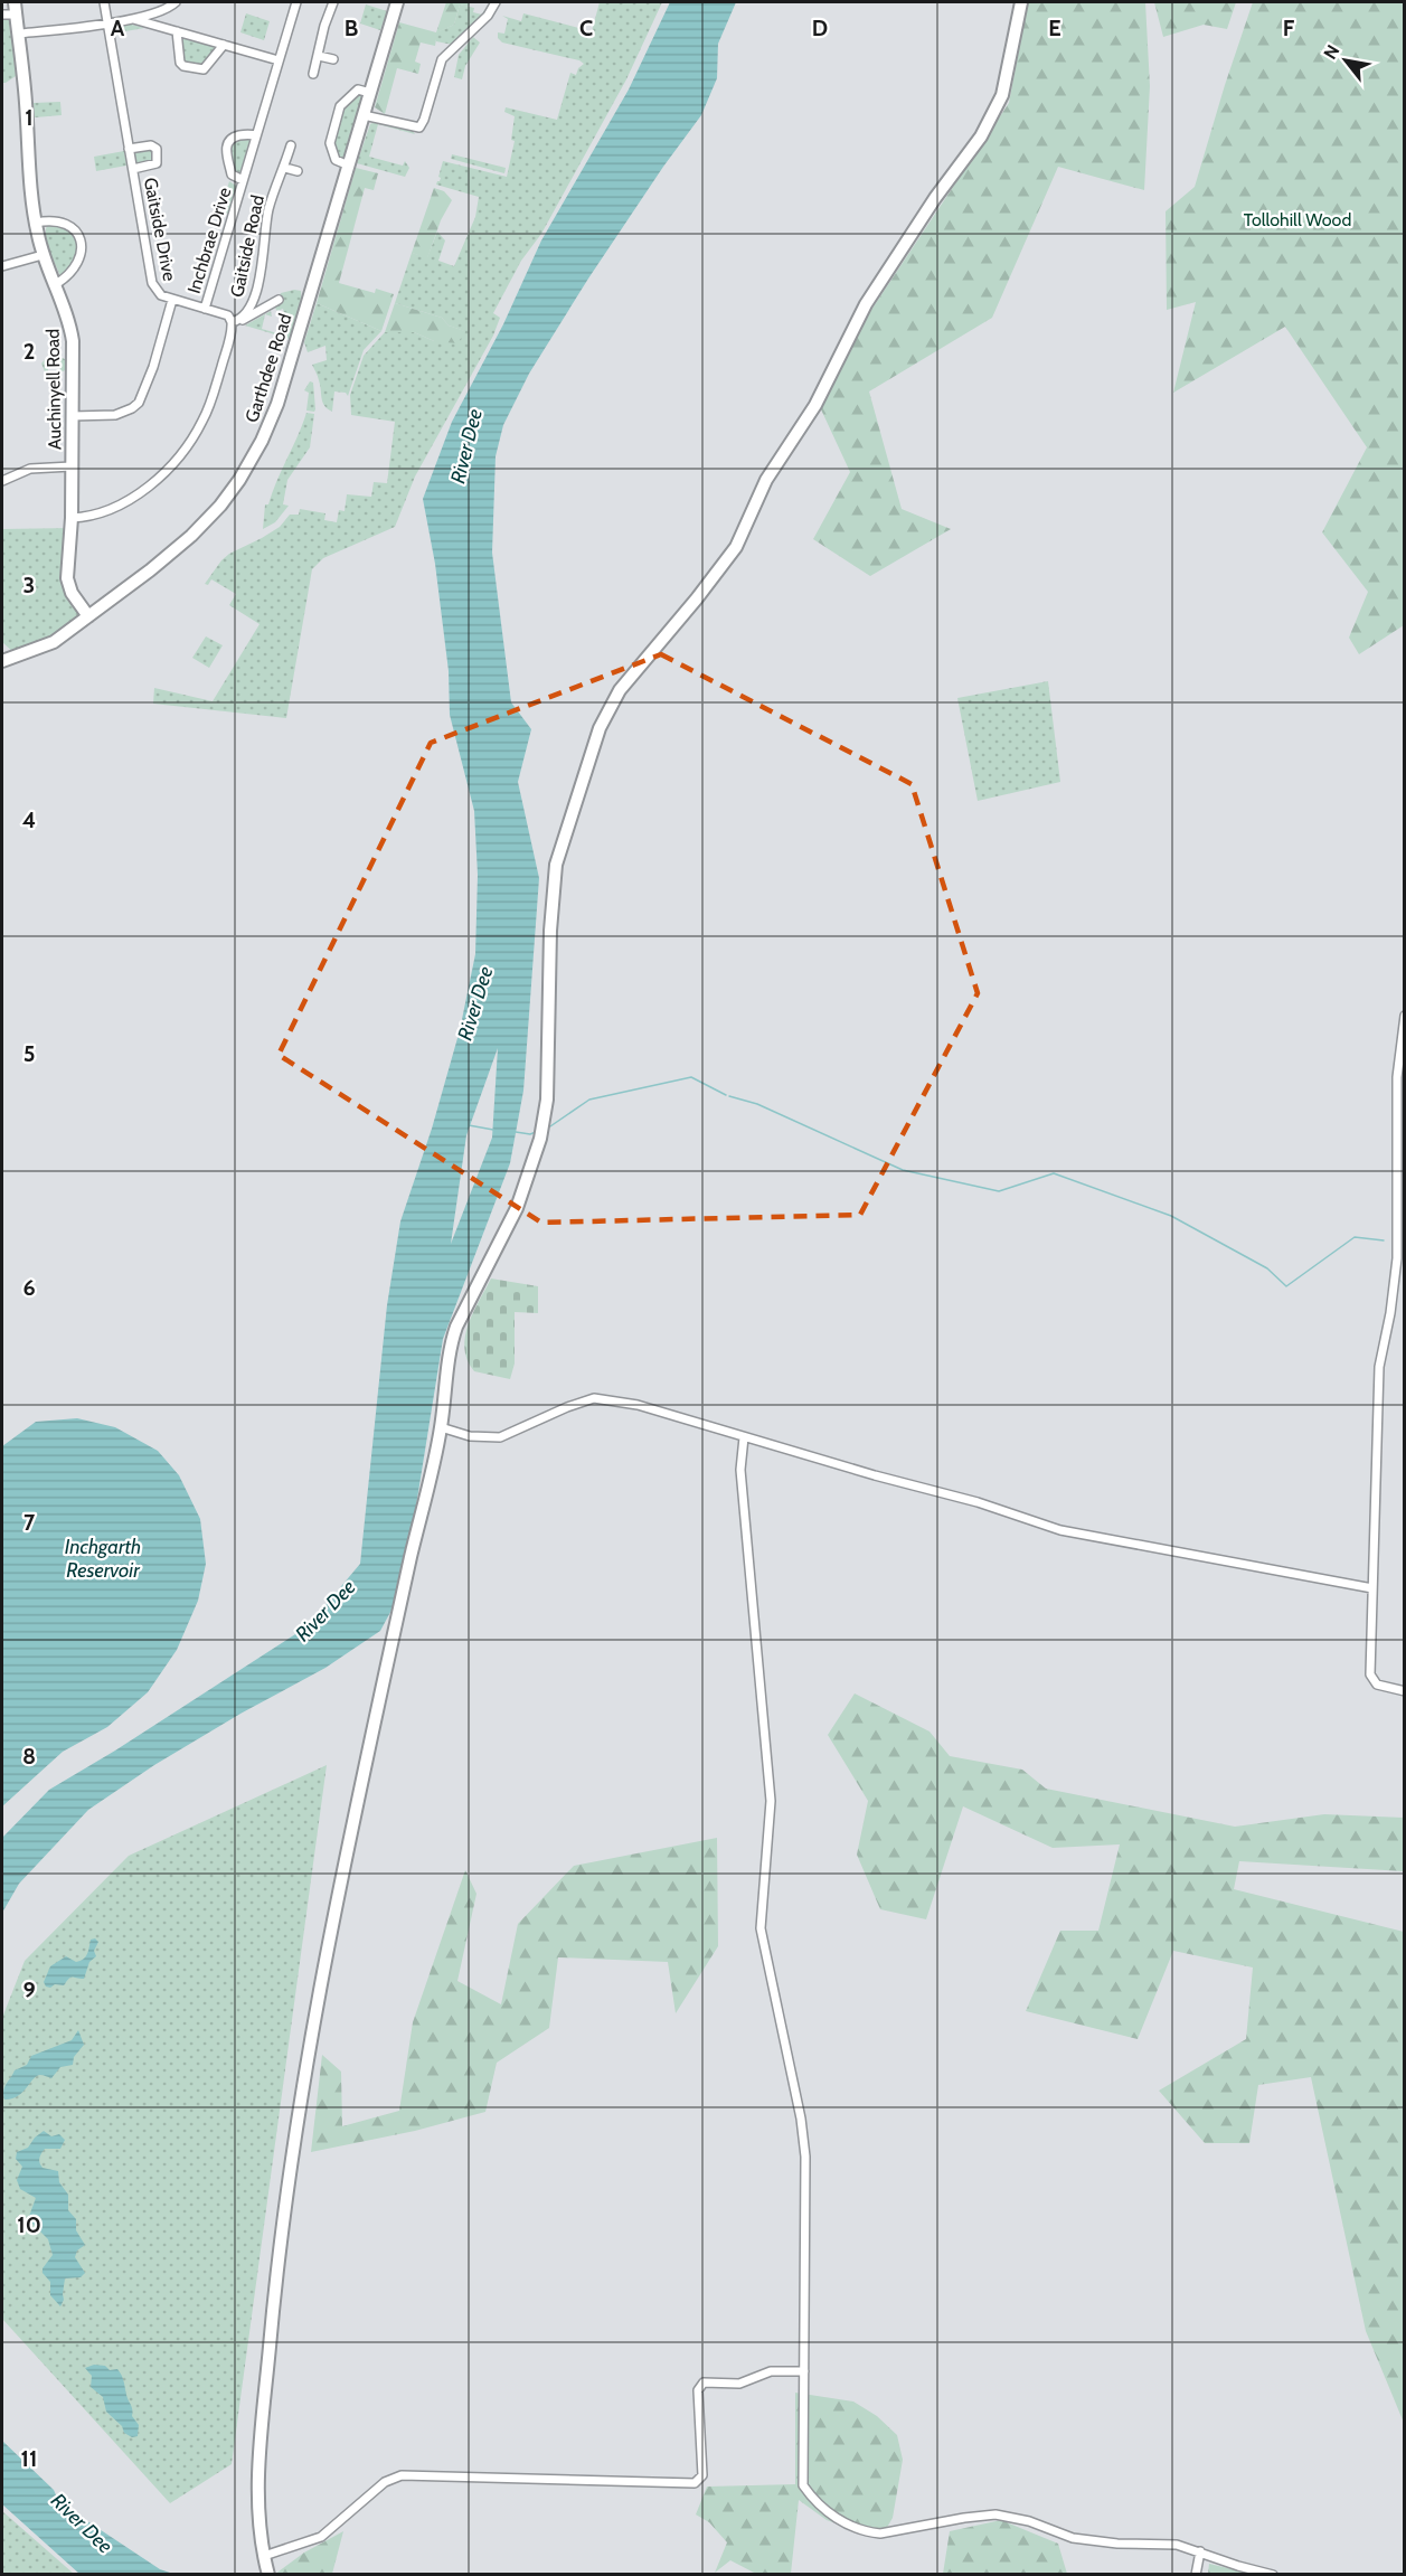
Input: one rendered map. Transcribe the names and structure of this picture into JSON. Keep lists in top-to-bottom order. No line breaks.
{"streets":{"main road":["Garthdee Road","Auchinyell Road"],"street":["Gaitside Drive","Inchbrae Drive","Gaitside Road"]},"crossings":[["Gaitside Drive","Inchbrae Drive"],["Gaitside Drive","Gaitside Road"],["Gaitside Road","Auchinyell Road"],["Garthdee Road","Auchinyell Road"]],"water":["River Dee","Inchgarth Reservoir"],"parks":["Tollohill Wood"],"north":"top left","grid":{"columns":["A","B","C","D","E","F"],"rows":["1","2","3","4","5","6","7","8","9","10","11"]}}
